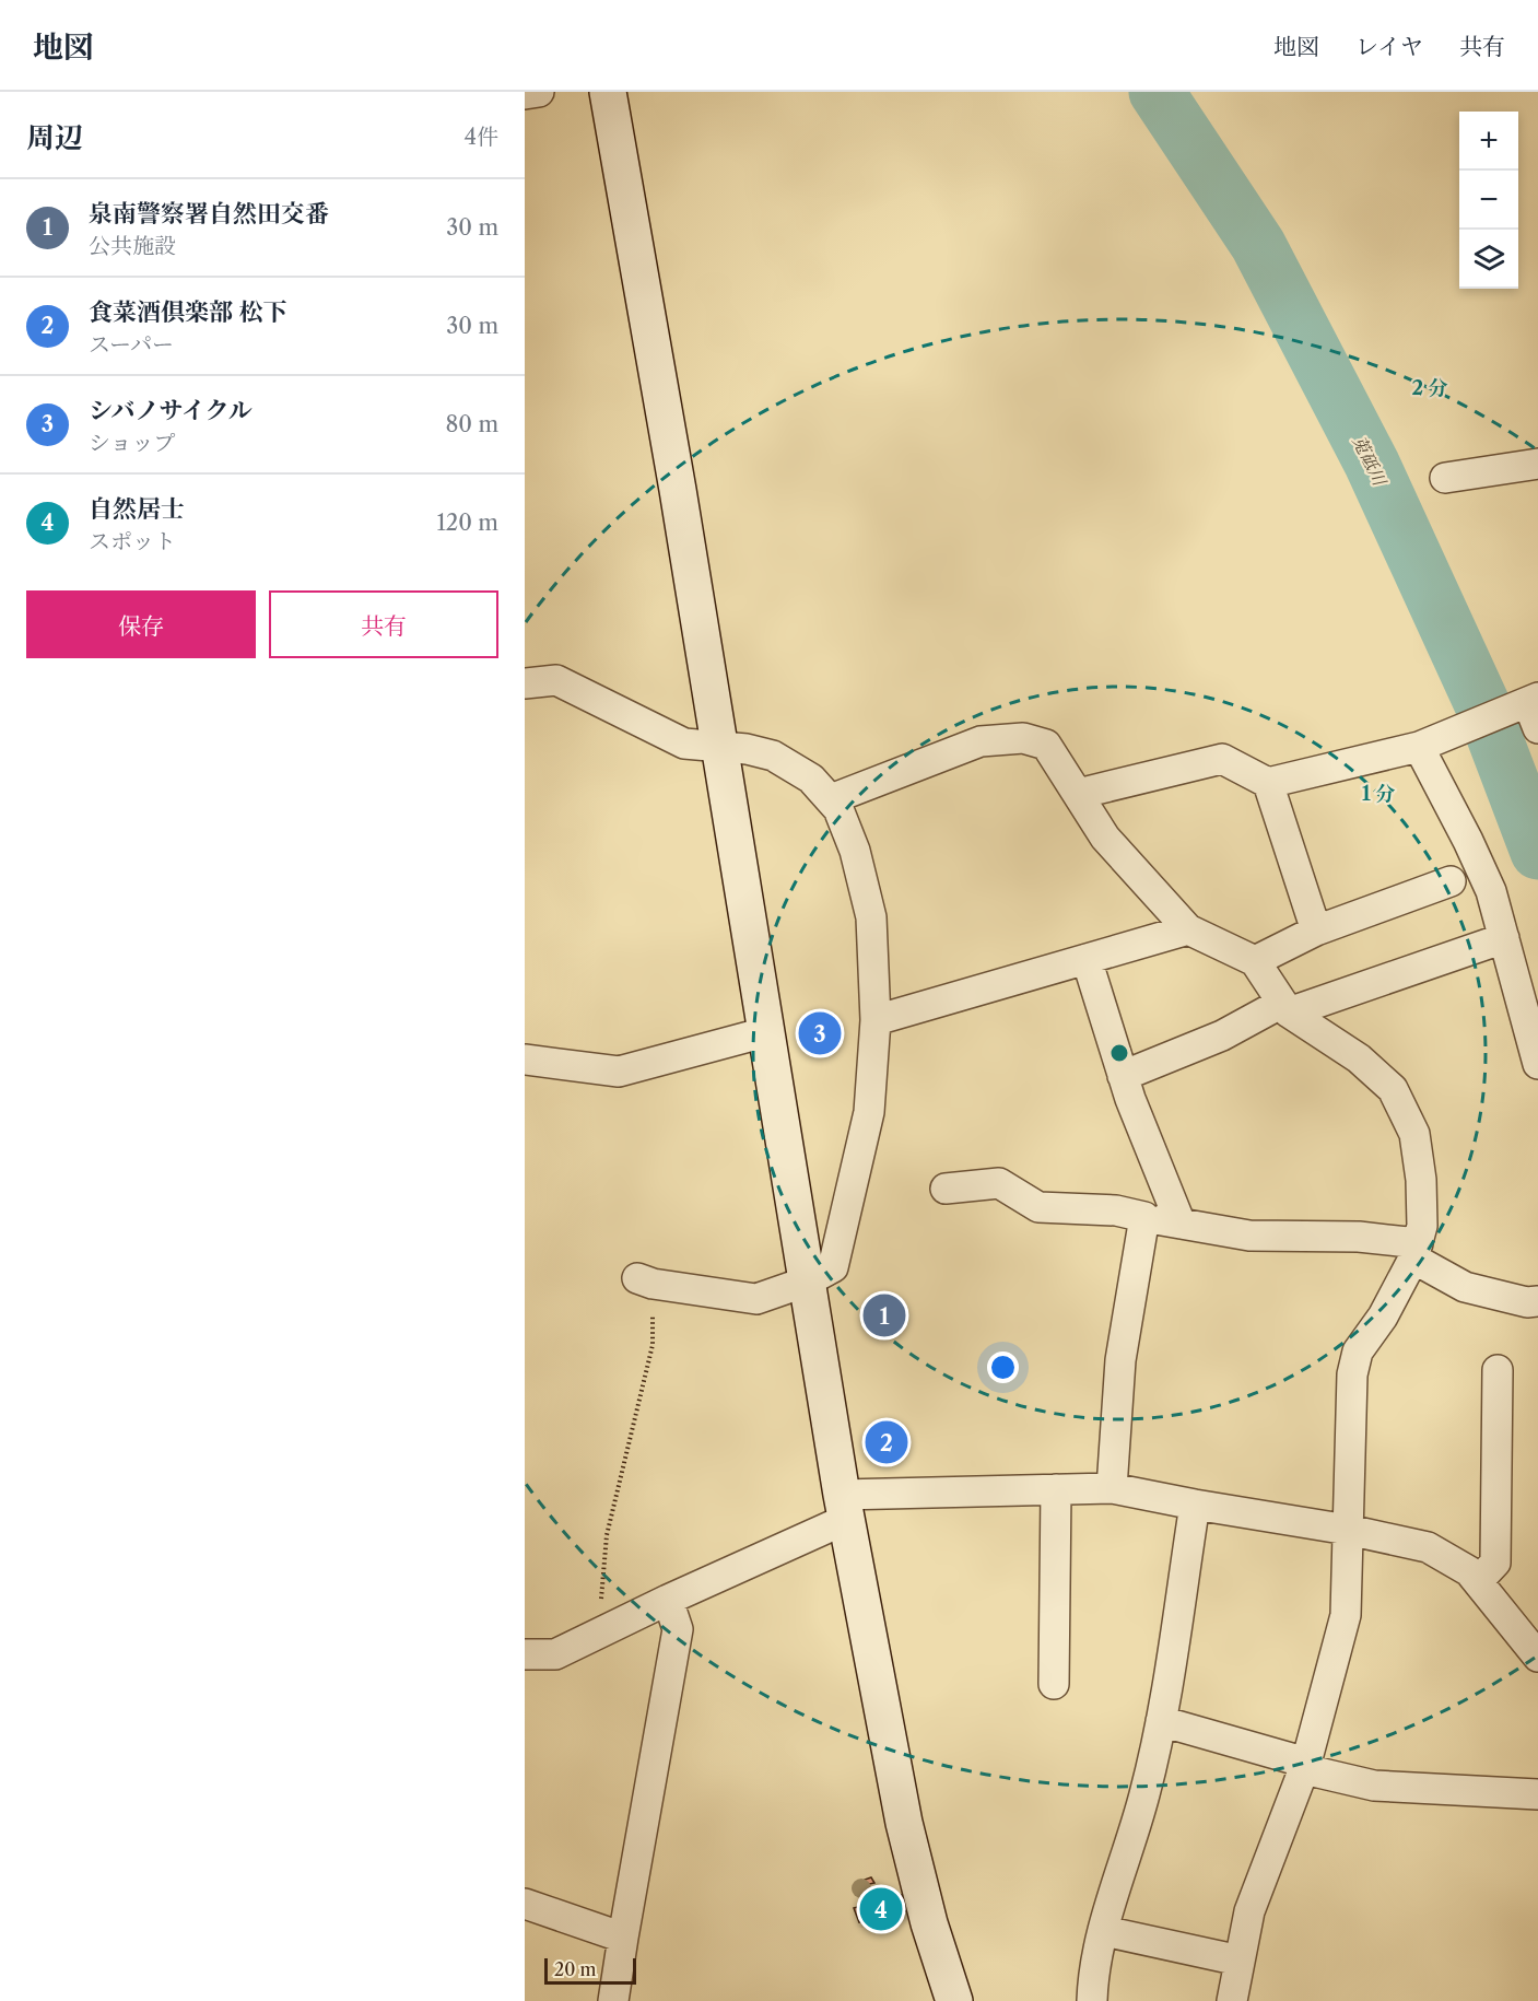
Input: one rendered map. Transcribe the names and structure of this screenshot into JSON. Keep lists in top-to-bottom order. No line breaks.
{"water":["莵砥川"],"scale_bar":"20 m","page":{"header":"地図","nav":["地図","レイヤ","共有"],"heading":["周辺","4件"],"map_buttons":["+","−"],"list":[{"mark":"1","name":"泉南警察署自然田交番","note":"公共施設","value":"30 m"},{"mark":"2","name":"食菜酒倶楽部 松下","note":"スーパー","value":"30 m"},{"mark":"3","name":"シバノサイクル","note":"ショップ","value":"80 m"},{"mark":"4","name":"自然居士","note":"スポット","value":"120 m"}],"buttons":["保存","共有"],"pins":["3","1","2","4"],"scale":"20 m"},"rings":["2 分","1 分"]}
